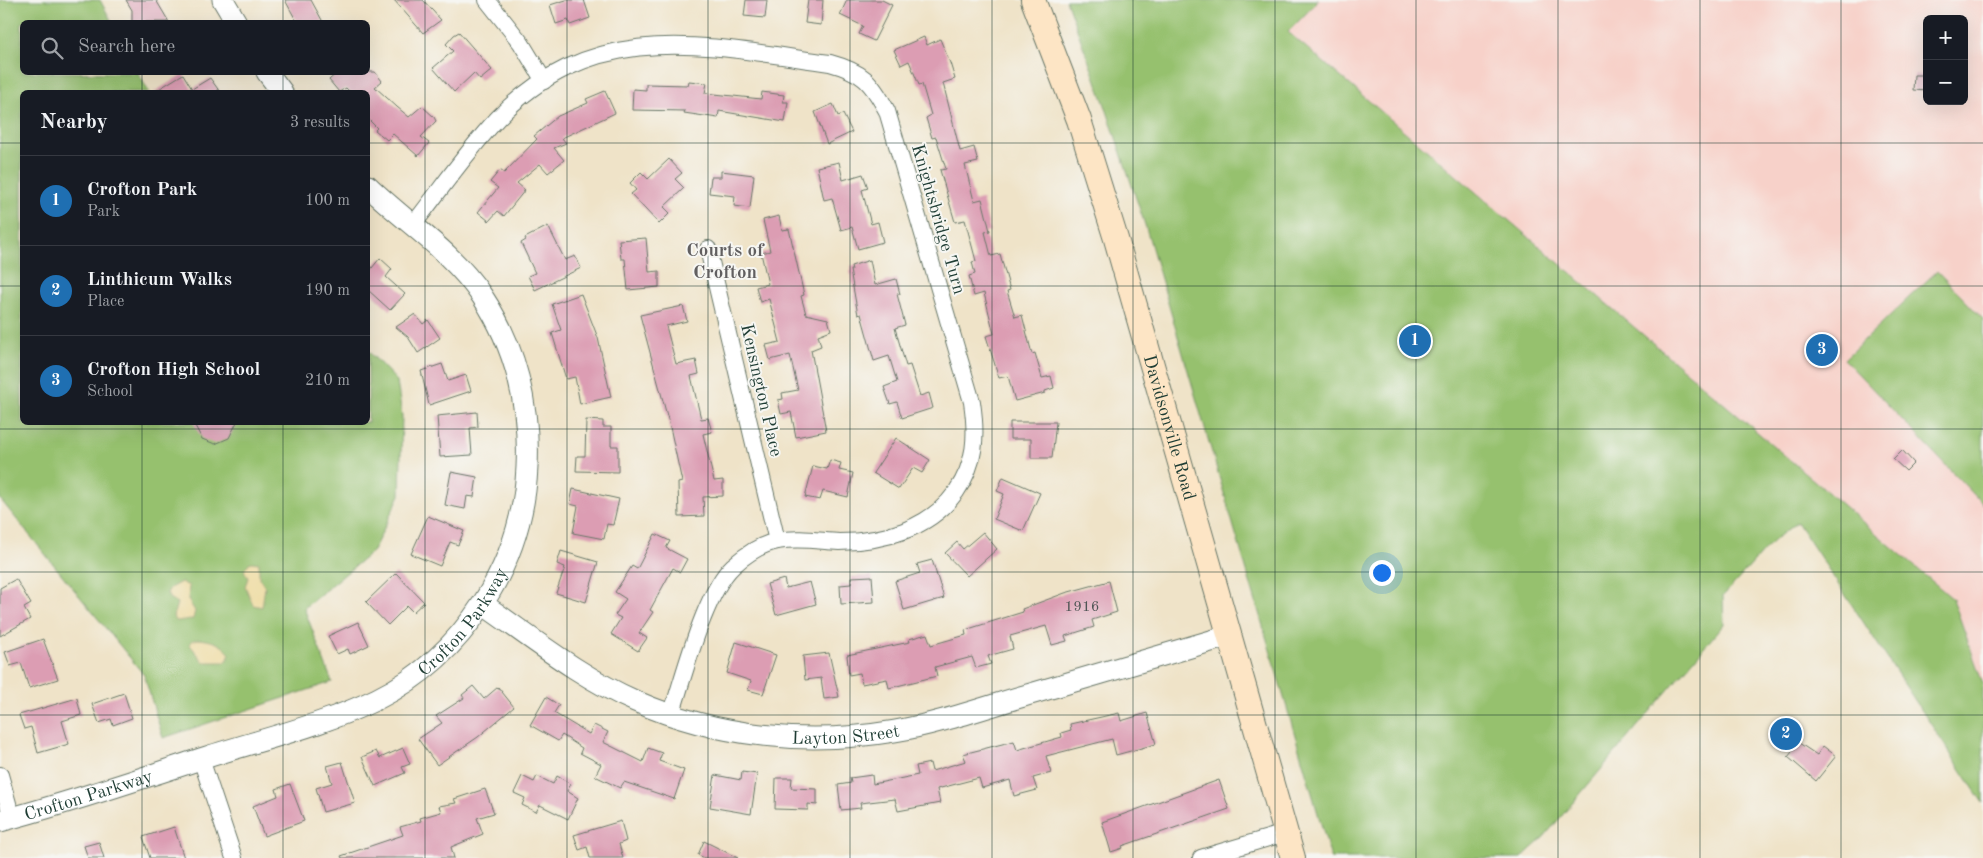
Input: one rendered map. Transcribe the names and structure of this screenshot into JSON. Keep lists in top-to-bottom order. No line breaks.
{"streets":{"main road":["Davidsonville Road"],"street":["Knightsbridge Turn","Kensington Place","Crofton Parkway","Layton Street"]},"crossings":[["Knightsbridge Turn","Kensington Place"],["Knightsbridge Turn","Crofton Parkway"],["Knightsbridge Turn","Layton Street"],["Davidsonville Road","Layton Street"],["Crofton Parkway","Layton Street"]],"districts":["Courts of Crofton"],"house_numbers":["1916"],"page":{"map_buttons":["+","−"],"search":"Search here","heading":["Nearby","3 results"],"list":[{"mark":"1","name":"Crofton Park","note":"Park","value":"100 m"},{"mark":"2","name":"Linthicum Walks","note":"Place","value":"190 m"},{"mark":"3","name":"Crofton High School","note":"School","value":"210 m"}],"pins":["1","3","2"]}}
